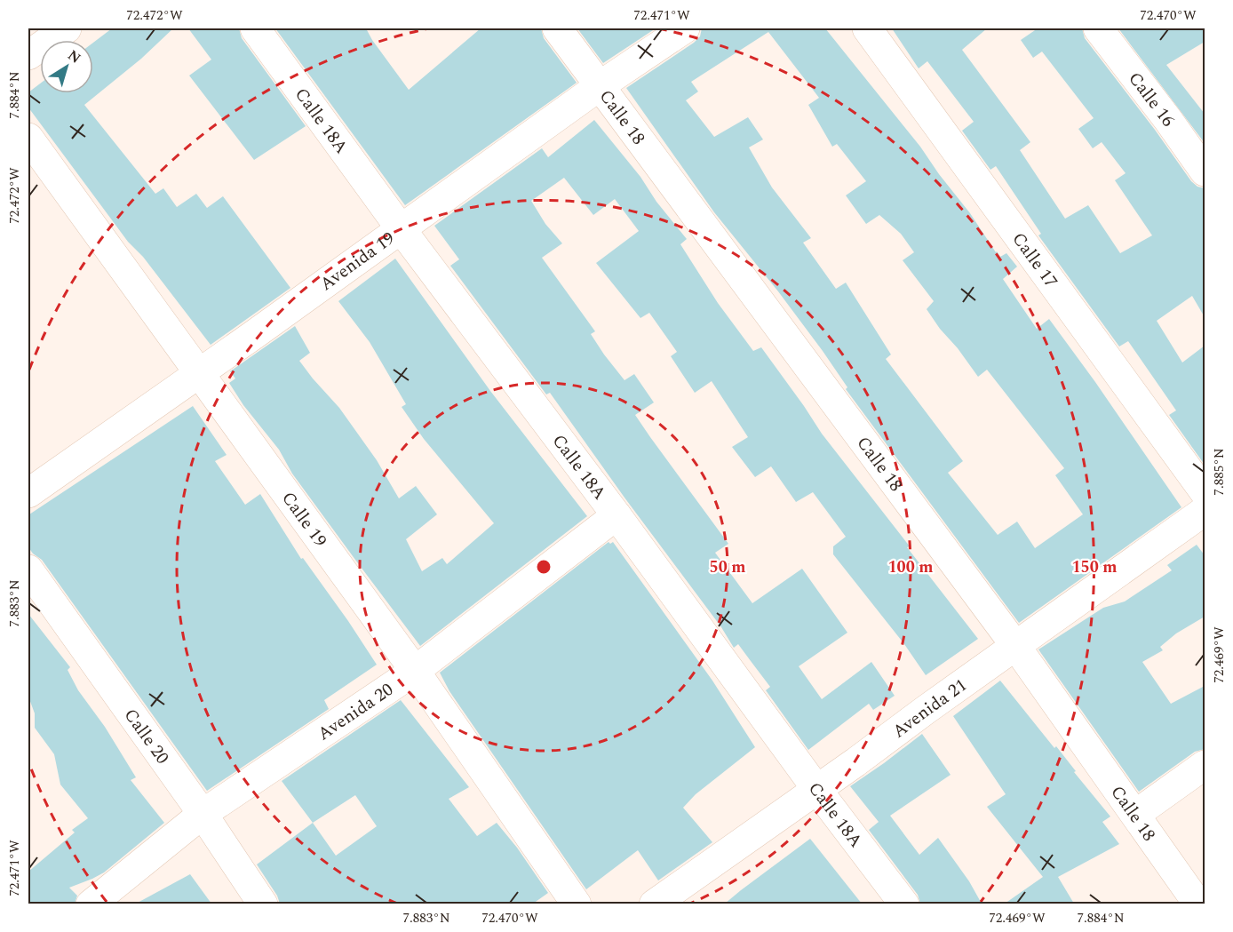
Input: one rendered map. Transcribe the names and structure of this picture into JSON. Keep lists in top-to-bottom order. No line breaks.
{"streets":{"street":["Calle 16","Calle 18","Calle 18A","Avenida 19","Calle 17","Calle 19","Avenida 21","Avenida 20","Calle 20"]},"crossings":[["Calle 18","Avenida 19"],["Calle 18","Avenida 21"],["Calle 18A","Avenida 19"],["Calle 18A","Avenida 21"],["Calle 18A","Avenida 20"],["Avenida 19","Calle 19"],["Calle 19","Avenida 20"],["Avenida 20","Calle 20"]],"north":"top right","coordinates":["72.472°W","72.471°W","72.470°W","7.884°N","7.885°N","7.883°N","72.469°W"],"rings":["50 m","100 m","150 m"]}
